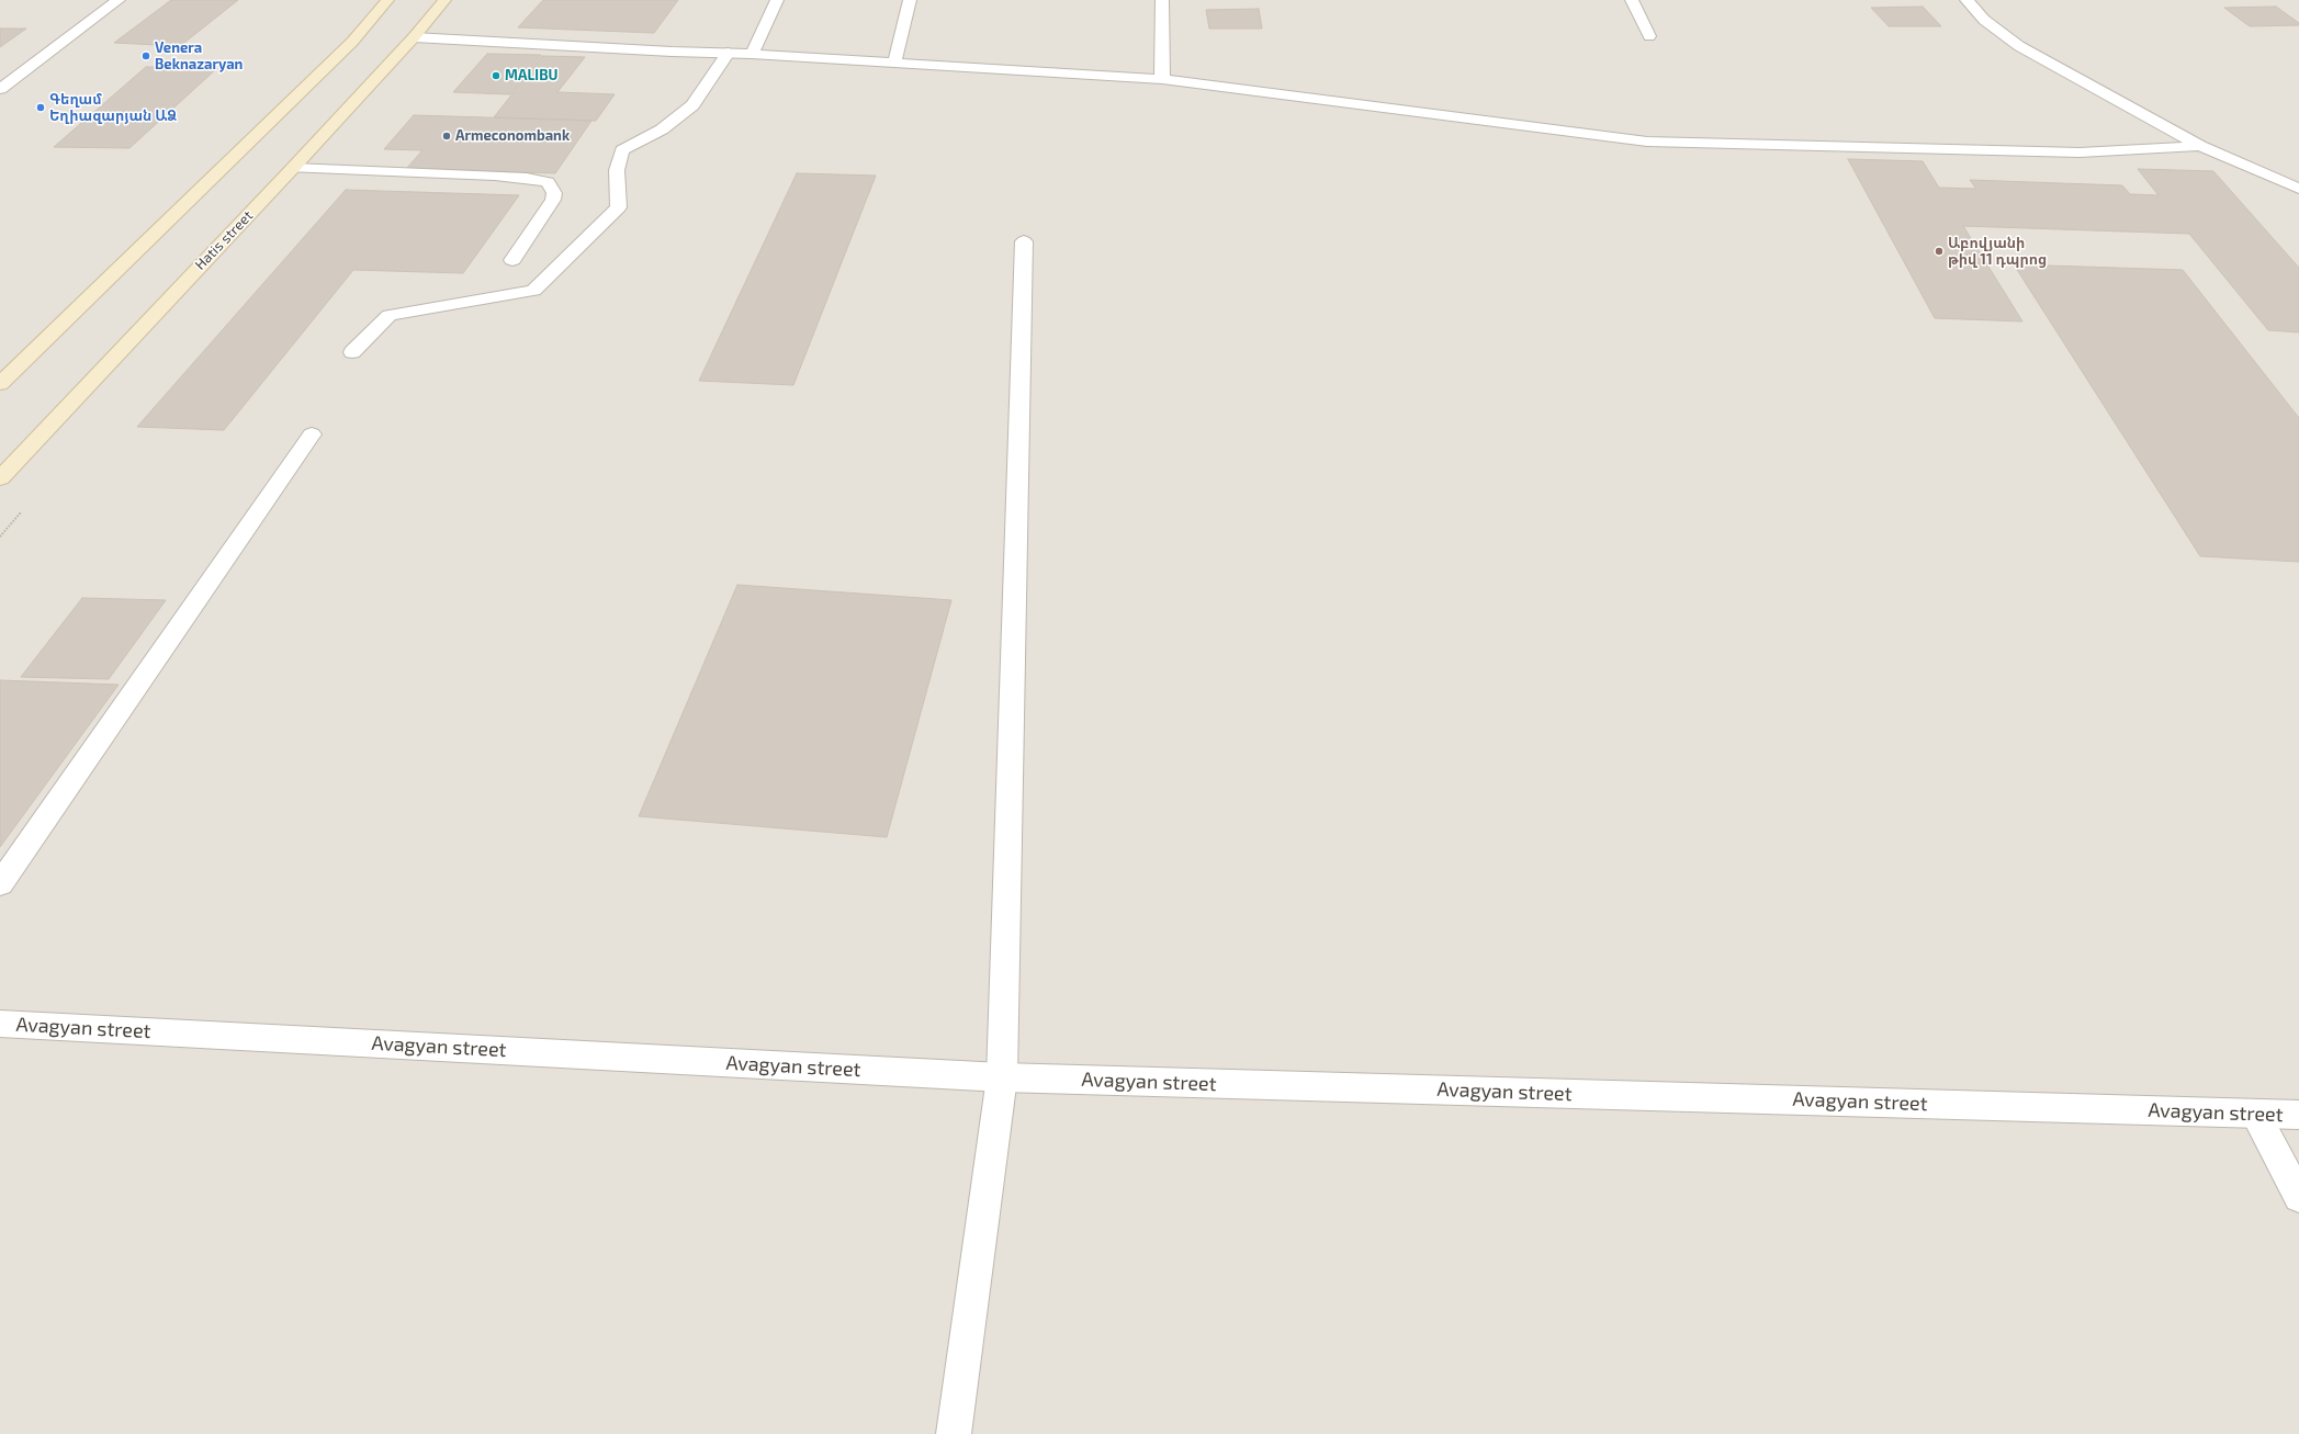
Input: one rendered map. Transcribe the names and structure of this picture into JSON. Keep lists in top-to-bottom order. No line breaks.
{"streets":{"main road":["Hatis street"],"street":["Avagyan street"]},"places":["Venera Beknazaryan","MALIBU","Գեղամ Եղիազարյան ԱՁ","Armeconombank","Աբովյանի թիվ 11 դպրոց"]}
